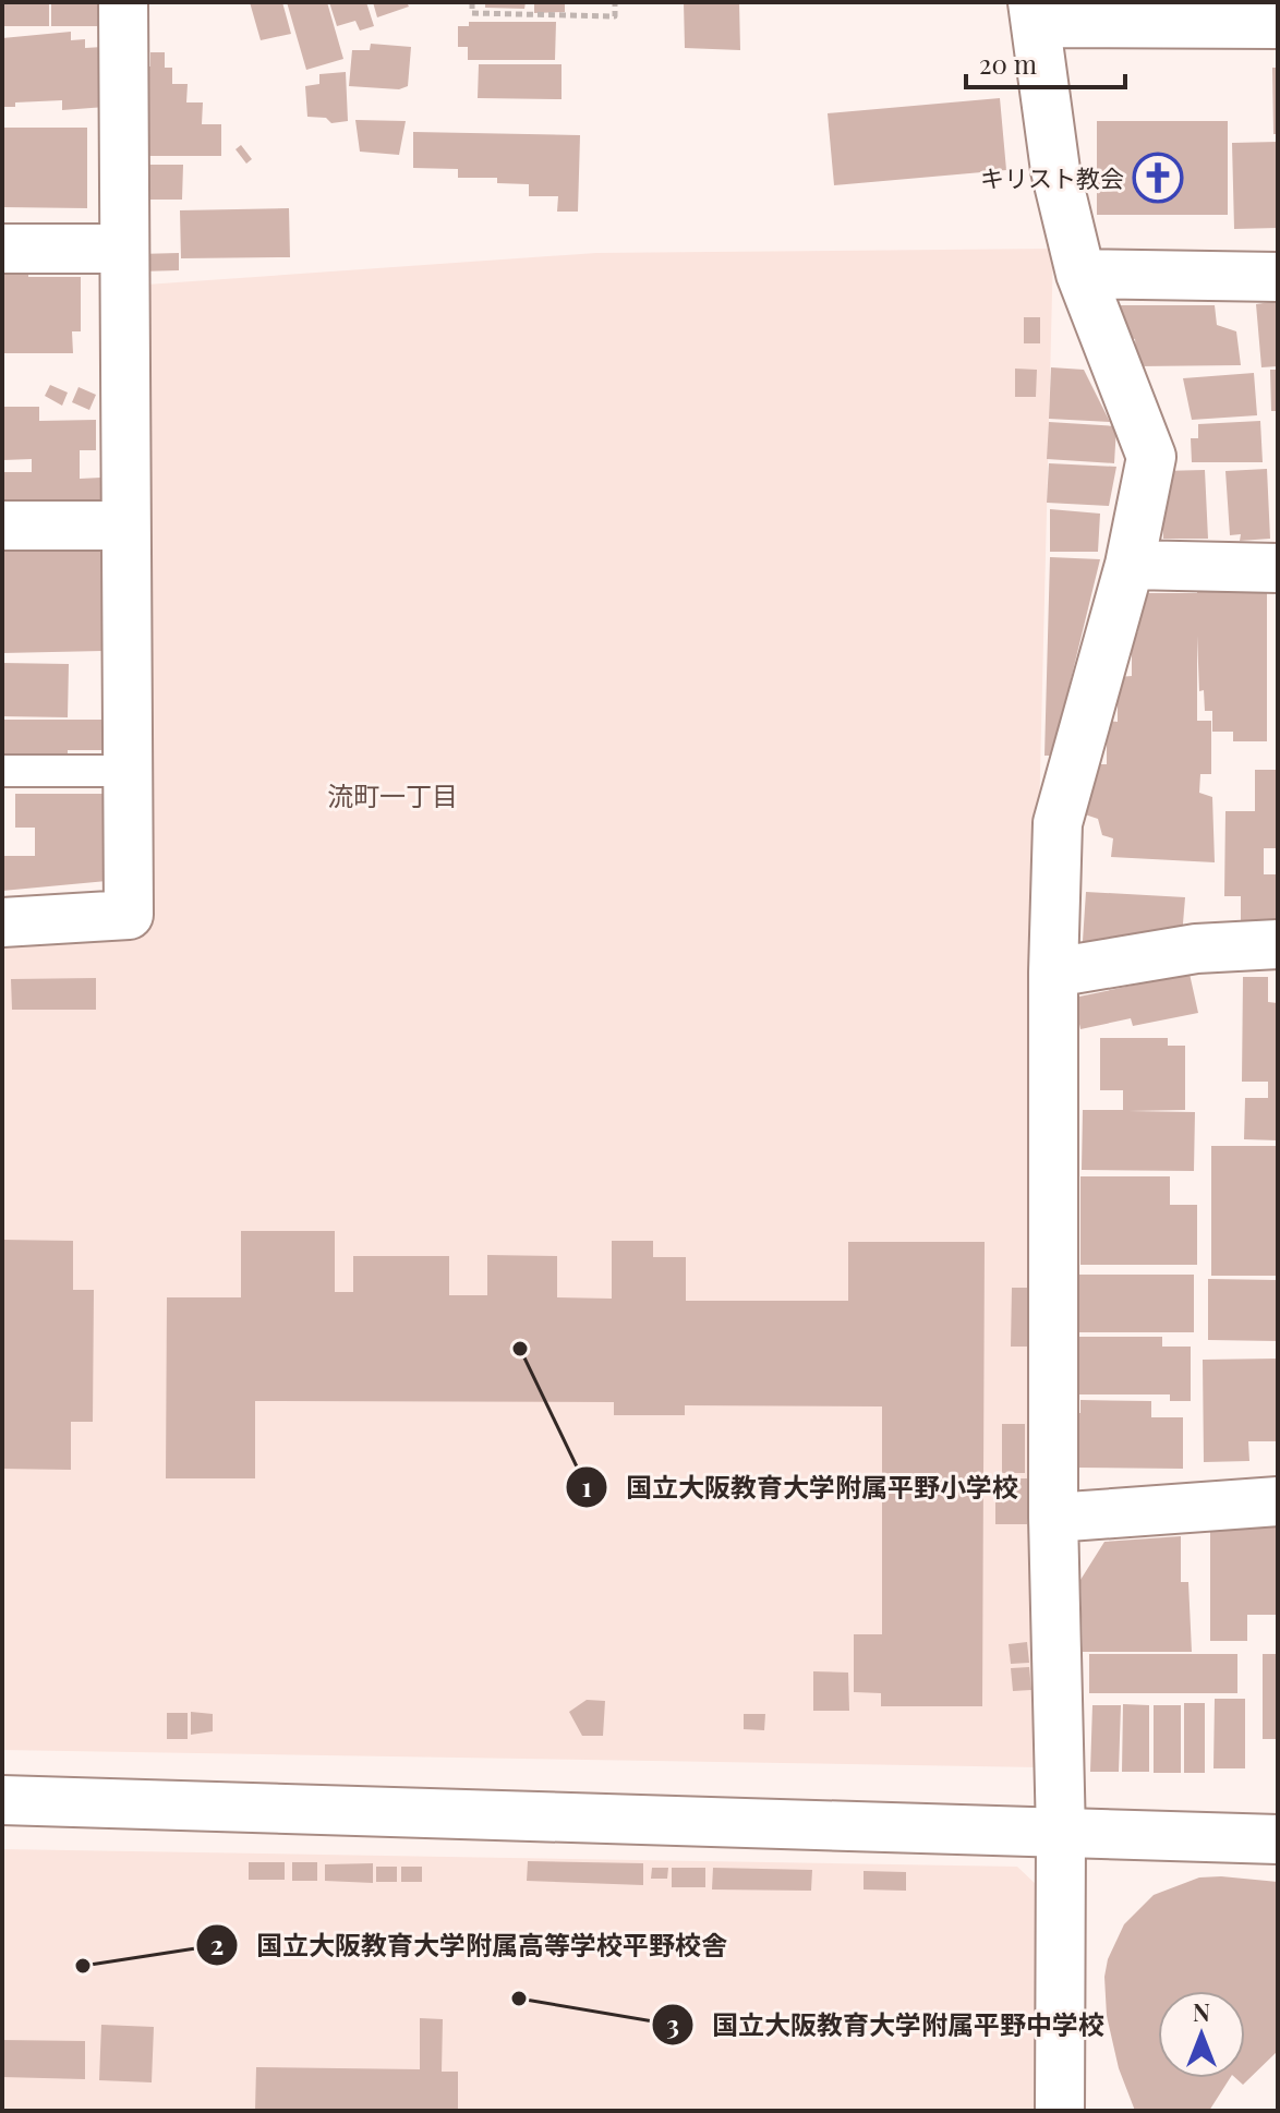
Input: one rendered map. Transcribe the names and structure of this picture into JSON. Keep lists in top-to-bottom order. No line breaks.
{"districts":["流町一丁目"],"places":{"church":["キリスト教会"],"other":["国立大阪教育大学附属平野小学校","国立大阪教育大学附属高等学校平野校舎","国立大阪教育大学附属平野中学校"]},"scale_bar":"20 m","north":"top"}
